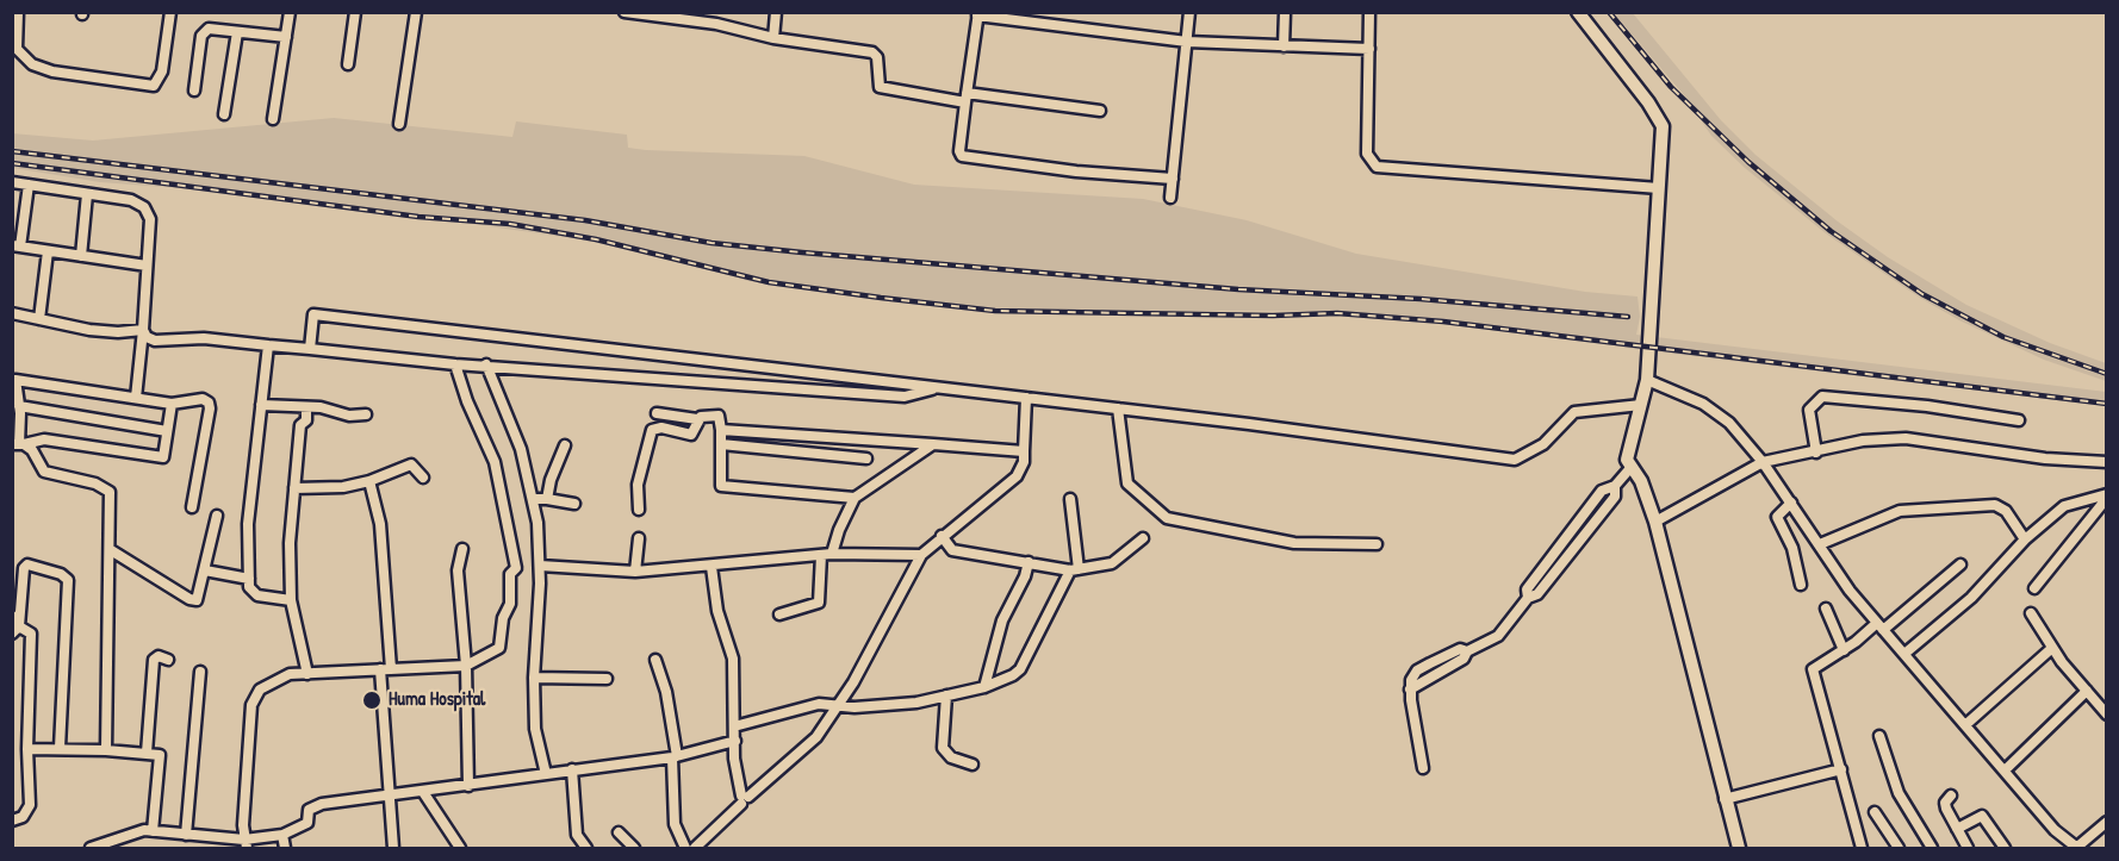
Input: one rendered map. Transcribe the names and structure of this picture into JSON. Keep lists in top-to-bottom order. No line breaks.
{"places":["Huma Hospital"]}
